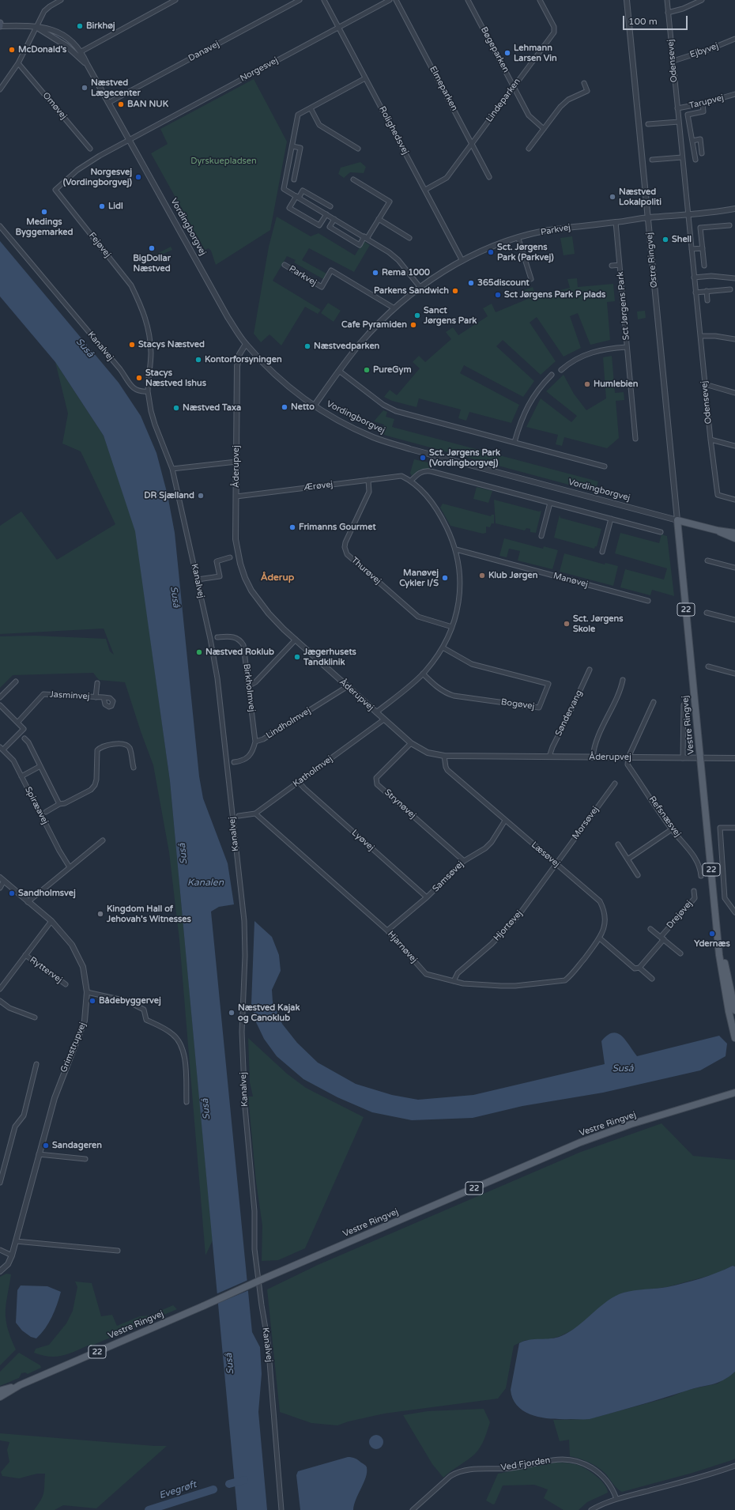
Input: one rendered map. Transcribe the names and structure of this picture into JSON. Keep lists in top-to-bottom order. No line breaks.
{"streets":{"main road":["Vordingborgvej","22","Vestre Ringvej"],"street":["Bøgeparken","Ejbyvej","Danavej","Odensevej","Norgesvej","Elmeparken","Lindeparken","Tarupvej","Omøvej","Rolighedsvej","Parkvej","Fejøvej","Østre Ringvej","Sct Jørgens Park","Kanalvej","Åderupvej","Ærøvej","Thurøvej","Manøvej","Birkholmvej","Jasminvej","Bogøvej","Søndervang","Lindholmvej","Katholmvej","Strynøvej","Spiræavej","Refsnæsvej","Morsøvej","Lyøvej","Læsøvej","Samsøvej","Drejøvej","Hjortøvej","Hjarnøvej","Ryttervej","Grimstrupvej","Ved Fjorden"]},"crossings":[["Bøgeparken","Lindeparken"],["Ejbyvej","Odensevej"],["Danavej","Vordingborgvej"],["Odensevej","Tarupvej"],["Odensevej","Parkvej"],["Norgesvej","Rolighedsvej"],["Norgesvej","Vordingborgvej"],["Norgesvej","Fejøvej"],["Elmeparken","Lindeparken"],["Lindeparken","Rolighedsvej"],["Rolighedsvej","Parkvej"],["Vordingborgvej","Parkvej"],["Vordingborgvej","Fejøvej"],["Vordingborgvej","Østre Ringvej"],["Vordingborgvej","Åderupvej"],["Vordingborgvej","Vestre Ringvej"],["Parkvej","Østre Ringvej"],["Parkvej","Sct Jørgens Park"],["Fejøvej","Kanalvej"],["Østre Ringvej","Vestre Ringvej"],["Åderupvej","Ærøvej"],["Åderupvej","Søndervang"],["Åderupvej","Lindholmvej"],["Åderupvej","Vestre Ringvej"],["Åderupvej","Katholmvej"],["Åderupvej","Strynøvej"],["Åderupvej","Refsnæsvej"],["Åderupvej","Læsøvej"],["Ærøvej","Thurøvej"],["Birkholmvej","Lindholmvej"],["Katholmvej","Lyøvej"],["Katholmvej","Hjarnøvej"],["Strynøvej","Samsøvej"],["Morsøvej","Læsøvej"],["Morsøvej","Hjortøvej"],["Lyøvej","Samsøvej"],["Læsøvej","Samsøvej"],["Læsøvej","Hjortøvej"],["Læsøvej","Hjarnøvej"],["Samsøvej","Hjarnøvej"],["Hjortøvej","Hjarnøvej"],["Ryttervej","Grimstrupvej"]],"districts":["Åderup"],"water":["Suså","Kanalen","Evegrøft"],"parks":["Dyrskuepladsen"],"places":["Birkhøj","McDonald's","Lehmann Larsen Vin","Næstved Lægecenter","BAN NUK","Norgesvej (Vordingborgvej)","Næstved Lokalpoliti","Lidl","Medings Byggemarked","Shell","BigDollar Næstved","Sct. Jørgens Park (Parkvej)","Rema 1000","365discount","Parkens Sandwich","Sct Jørgens Park P plads","Sanct Jørgens Park","Cafe Pyramiden","Stacys Næstved","Næstvedparken","Kontorforsyningen","PureGym","Stacys Næstved Ishus","Humlebien","Netto","Næstved Taxa","Sct. Jørgens Park (Vordingborgvej)","DR Sjælland","Frimanns Gourmet","Klub Jørgen","Manøvej Cykler I/S","Sct. Jørgens Skole","Næstved Roklub","Jægerhusets Tandklinik","Sandholmsvej","Kingdom Hall of Jehovah's Witnesses","Ydernæs","Bådebyggervej","Næstved Kajak og Canoklub","Sandageren"],"scale_bar":"100 m"}
